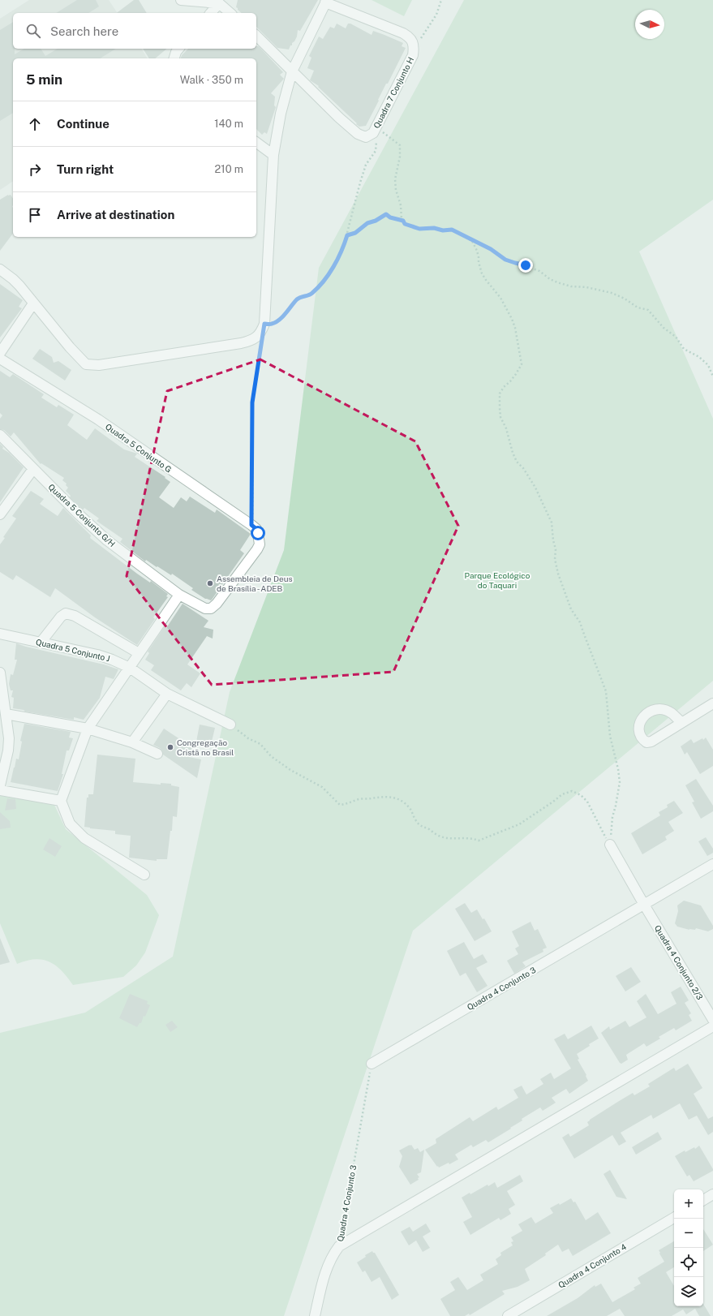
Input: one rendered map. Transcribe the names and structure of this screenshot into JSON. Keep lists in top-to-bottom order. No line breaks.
{"streets":{"street":["Quadra 7 Conjunto H","Quadra 5 Conjunto G","Quadra 5 Conjunto G/H","Quadra 5 Conjunto J","Quadra 4 Conjunto 2/3","Quadra 4 Conjunto 3","Quadra 4 Conjunto 4"]},"crossings":[["Quadra 5 Conjunto G","Quadra 5 Conjunto G/H"],["Quadra 4 Conjunto 2/3","Quadra 4 Conjunto 3"]],"parks":["Parque Ecológico do Taquari"],"places":["Assembleia de Deus de Brasília - ADEB","Congregação Cristã no Brasil"],"north":"right","page":{"search":"Search here","heading":["5 min","Walk · 350 m"],"list":[["Continue","140 m"],["Turn right","210 m"],"Arrive at destination"],"map_buttons":["+","−"]}}
